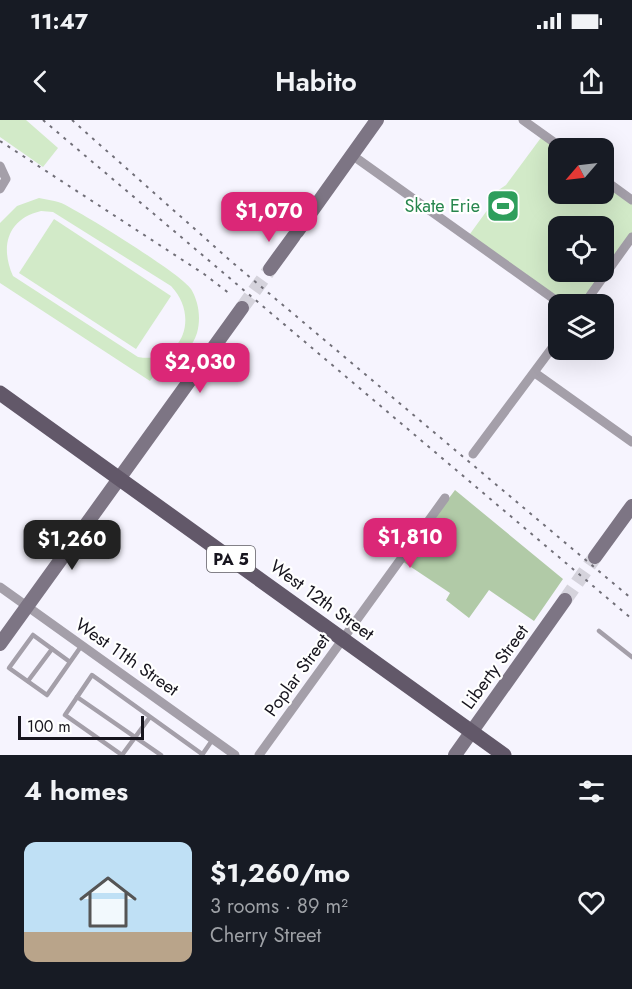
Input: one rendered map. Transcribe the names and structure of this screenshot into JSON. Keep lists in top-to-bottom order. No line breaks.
{"streets":{"main road":["PA 5","West 12th Street"],"street":["West 11th Street","Liberty Street","Poplar Street"]},"crossings":[["West 12th Street","Liberty Street"],["West 12th Street","Poplar Street"]],"places":{"sports":["Skate Erie"]},"scale_bar":"100 m","north":"bottom left","page":{"status":"11:47","header":"Habito","price":["$1,070","$2,030","$1,810","$1,260"],"scale":"100 m","heading":"4 homes","list":[{"name":"$1,260/mo","note":"3 rooms · 89 m² · Cherry Street"}]}}
